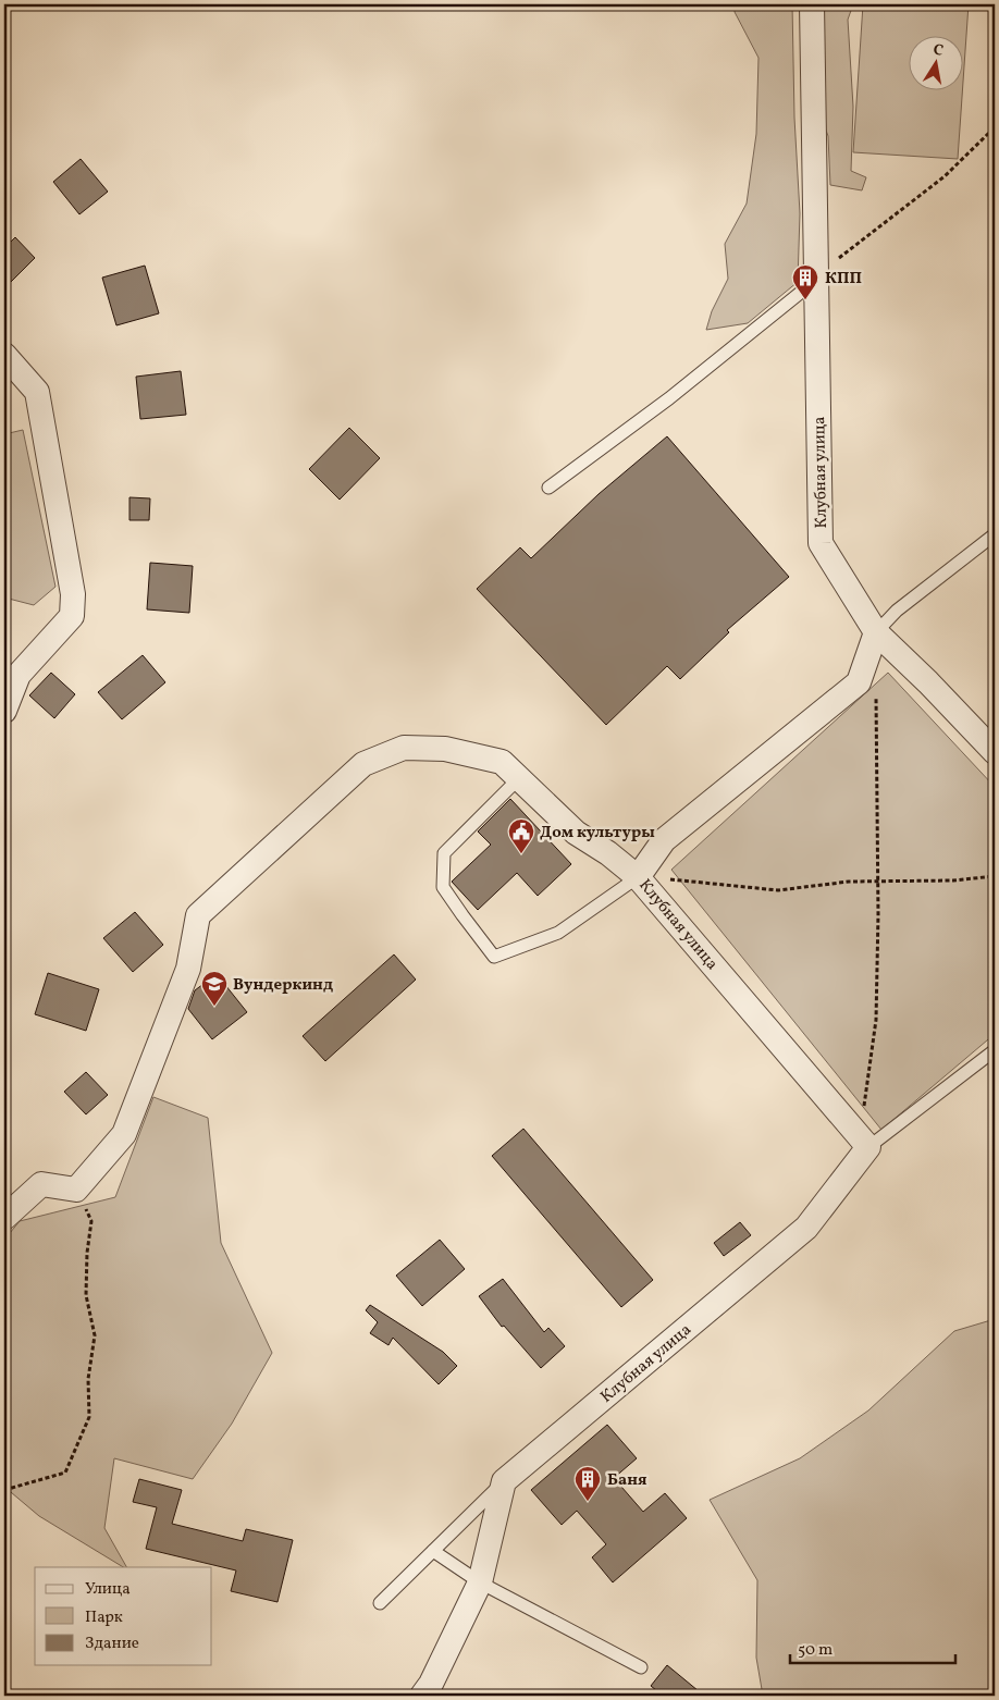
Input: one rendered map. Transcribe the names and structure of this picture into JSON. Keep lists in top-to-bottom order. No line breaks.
{"streets":{"street":["Клубная улица"]},"places":{"building":["КПП","Баня"],"public building":["Дом культуры"],"school or university":["Вундеркинд"]},"legend":["Улица","Парк","Здание"],"scale_bar":"50 m","north":"top"}
